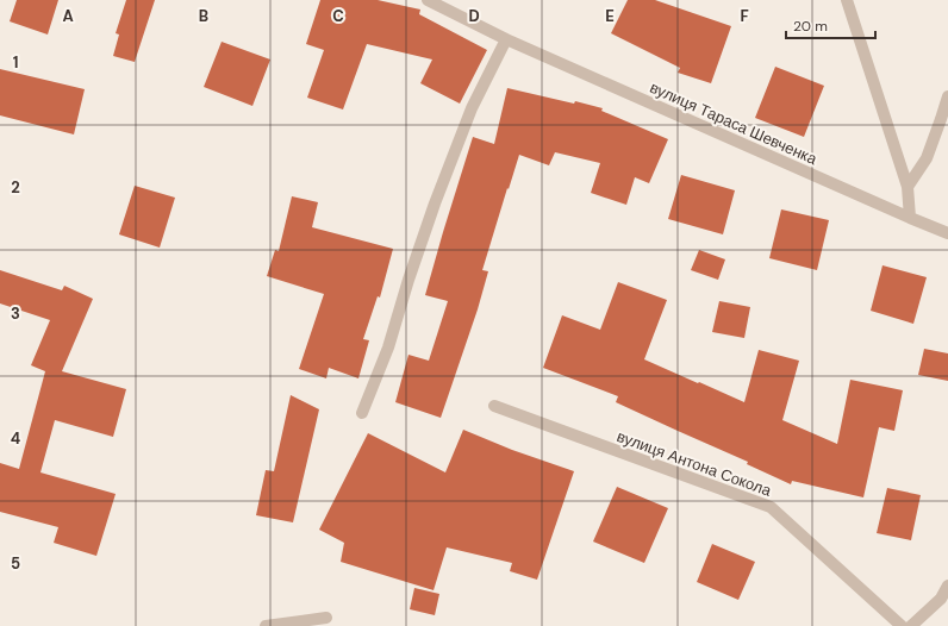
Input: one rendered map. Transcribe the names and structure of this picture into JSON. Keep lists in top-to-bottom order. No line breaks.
{"streets":{"street":["вулиця Тараса Шевченка","вулиця Антона Сокола"]},"scale_bar":"20 m","grid":{"columns":["A","B","C","D","E","F"],"rows":["1","2","3","4","5"]}}
